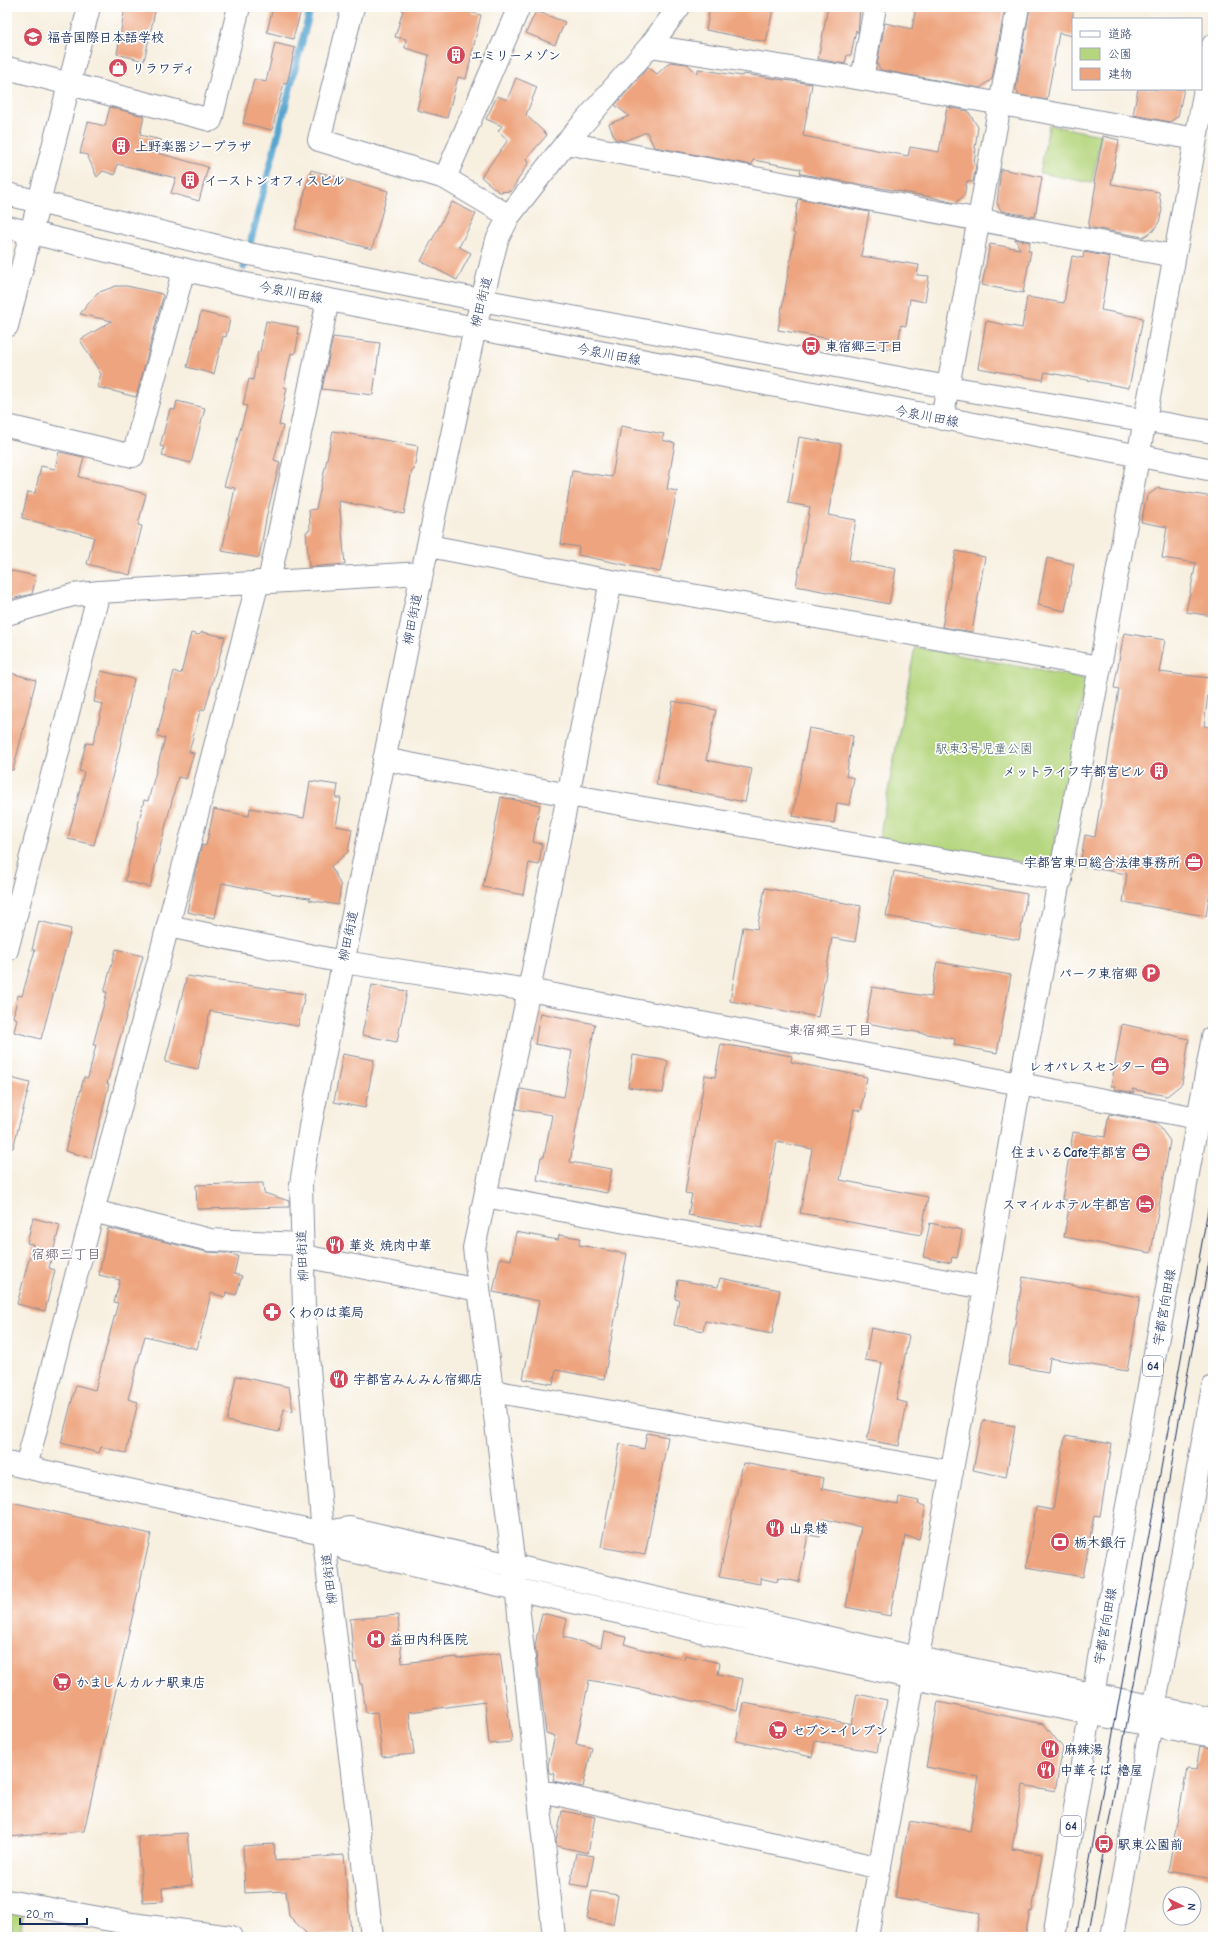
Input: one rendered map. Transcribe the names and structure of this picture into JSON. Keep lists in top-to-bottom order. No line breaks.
{"streets":{"street":["今泉川田線","柳田街道","宇都宮向田線","64"]},"crossings":[["今泉川田線","柳田街道"]],"districts":["東宿郷三丁目","宿郷三丁目"],"parks":["駅東3号児童公園"],"places":{"school or university":["福音国際日本語学校"],"building":["エミリーメゾン","上野楽器ジープラザ","イーストンオフィスビル","メットライフ宇都宮ビル"],"shop":["リラワディ"],"bus stop":["東宿郷三丁目","駅東公園前"],"office":["宇都宮東口総合法律事務所","レオパレスセンター","住まいるCafe宇都宮"],"parking":["パーク東宿郷"],"hotel":["スマイルホテル宇都宮"],"restaurant":["華炎 焼肉中華","宇都宮みんみん宿郷店","山泉楼","麻辣湯","中華そば 櫓屋"],"pharmacy":["くわのは薬局"],"bank":["栃木銀行"],"hospital":["益田内科医院"],"supermarket":["かましんカルナ駅東店","セブン-イレブン"]},"legend":["道路","公園","建物"],"scale_bar":"20 m","north":"right"}
